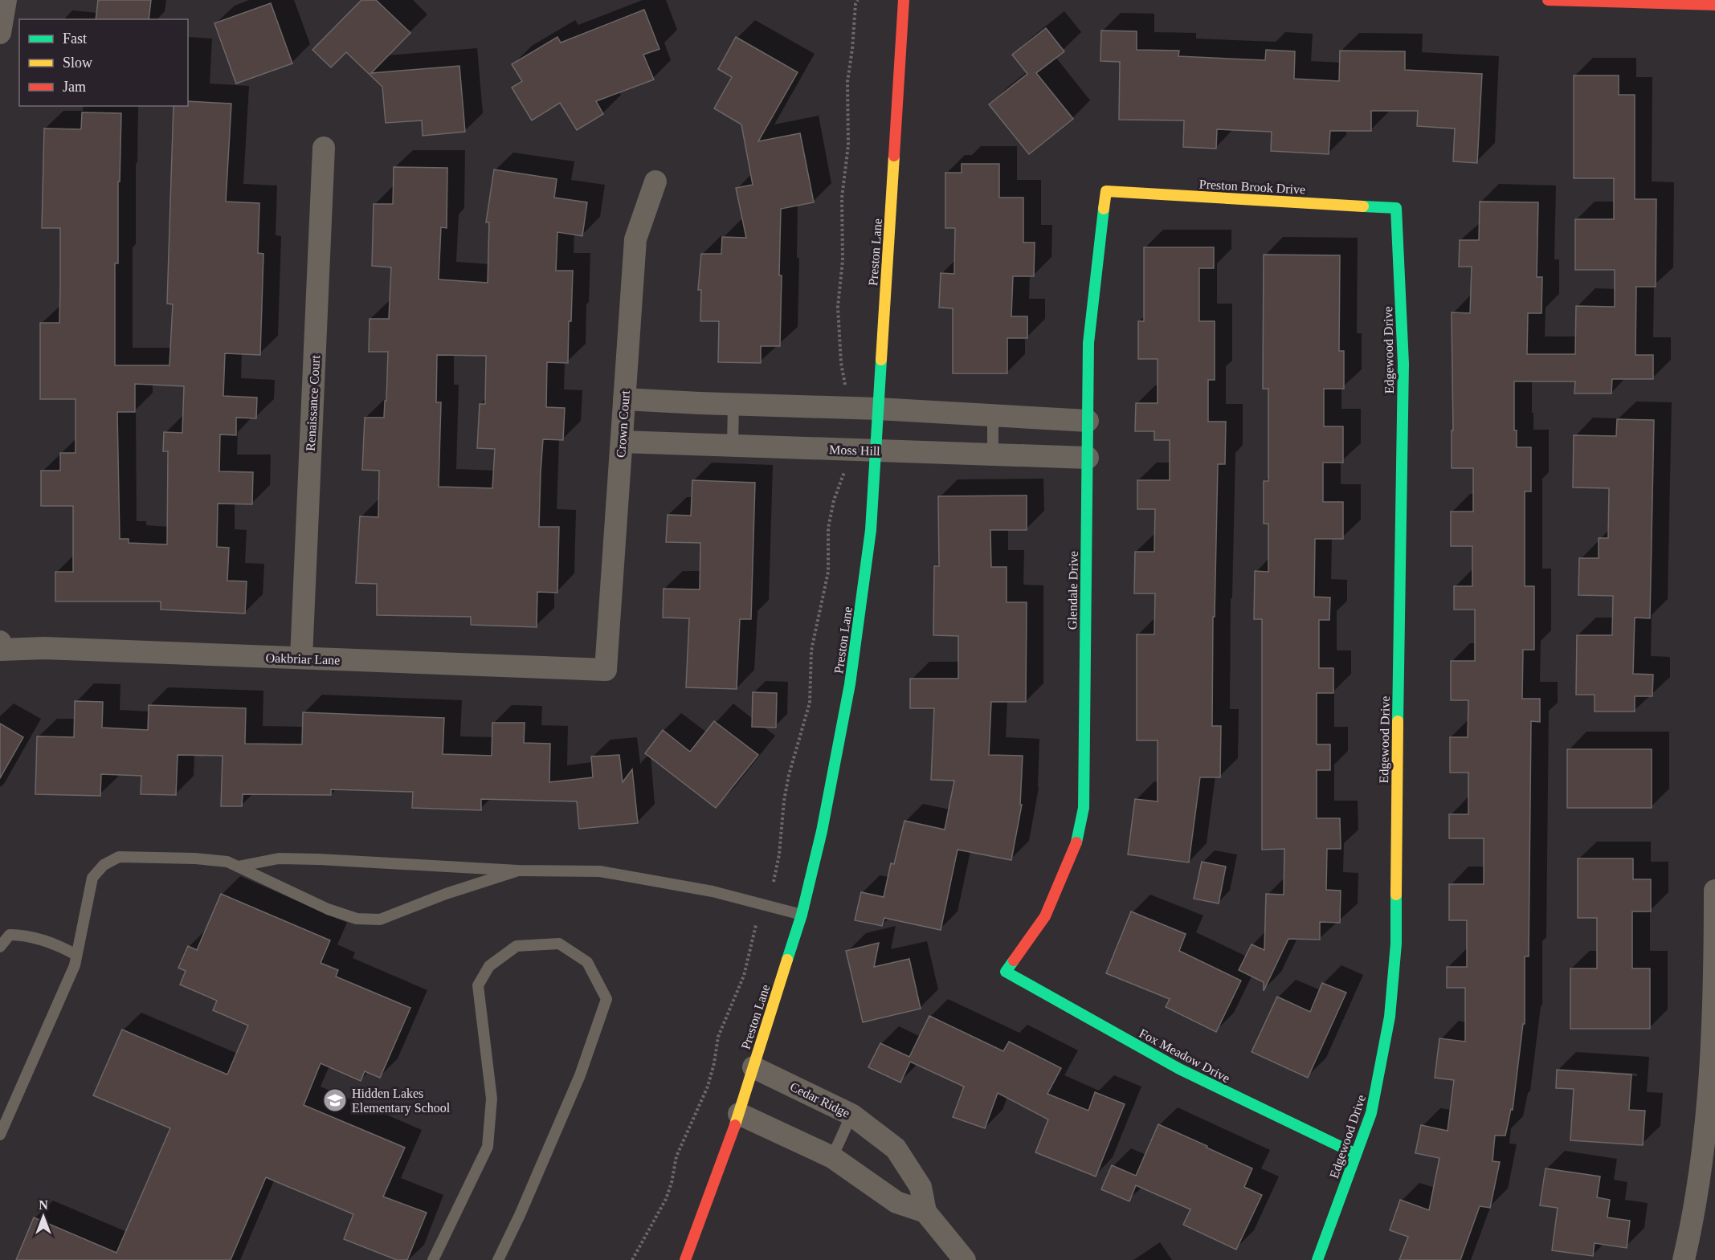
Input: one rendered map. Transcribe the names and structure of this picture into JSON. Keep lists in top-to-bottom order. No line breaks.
{"streets":{"street":["Preston Brook Drive","Preston Lane","Edgewood Drive","Renaissance Court","Crown Court","Moss Hill","Glendale Drive","Oakbriar Lane","Fox Meadow Drive","Cedar Ridge"]},"crossings":[["Preston Brook Drive","Edgewood Drive"],["Preston Brook Drive","Glendale Drive"],["Preston Lane","Moss Hill"],["Preston Lane","Cedar Ridge"],["Edgewood Drive","Fox Meadow Drive"],["Renaissance Court","Oakbriar Lane"],["Crown Court","Moss Hill"],["Crown Court","Oakbriar Lane"],["Moss Hill","Glendale Drive"],["Glendale Drive","Fox Meadow Drive"]],"places":{"school or university":["Hidden Lakes Elementary School"]},"legend":["Fast","Slow","Jam"],"north":"top"}
